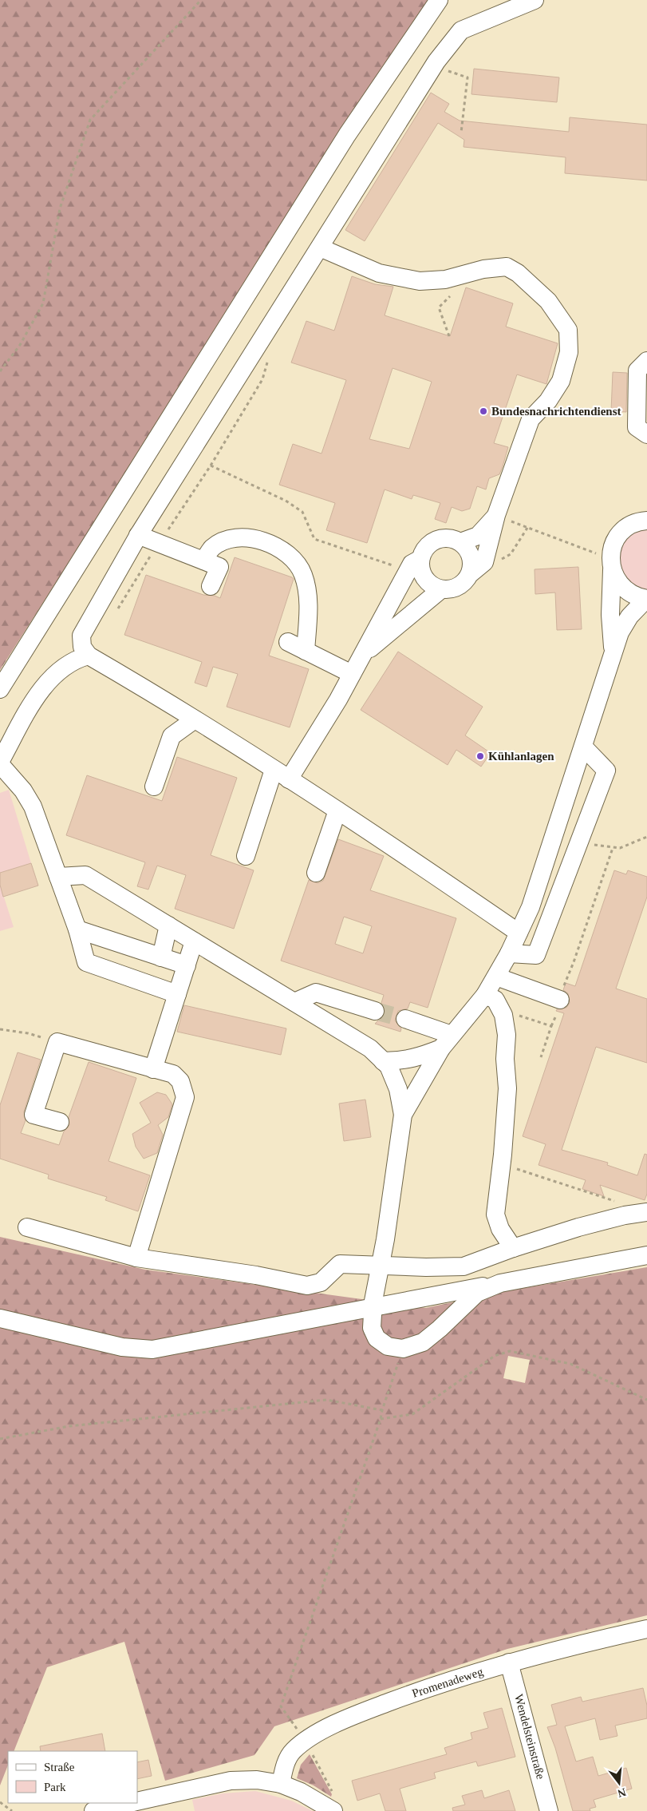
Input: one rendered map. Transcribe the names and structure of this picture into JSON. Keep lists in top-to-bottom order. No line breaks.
{"streets":{"street":["Promenadeweg","Wendelsteinstraße"]},"crossings":[["Promenadeweg","Wendelsteinstraße"]],"places":["Bundesnachrichtendienst","Kühlanlagen"],"legend":["Straße","Park"],"north":"bottom"}
